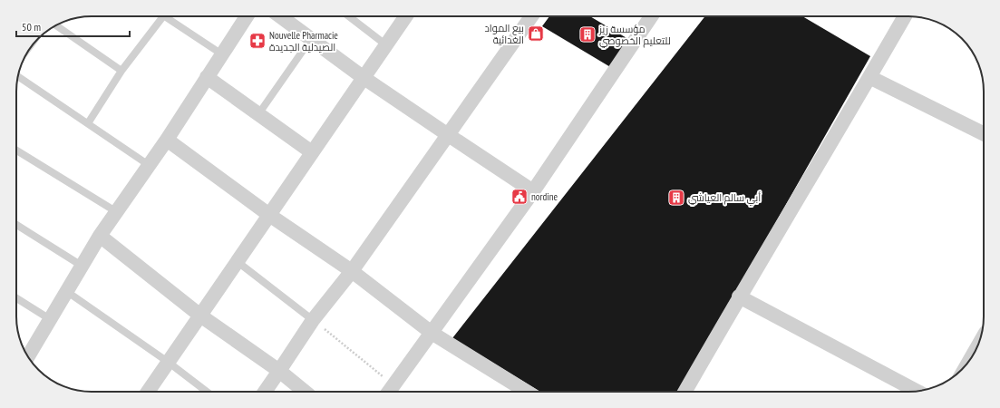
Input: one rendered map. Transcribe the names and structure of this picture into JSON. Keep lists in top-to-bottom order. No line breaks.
{"places":{"shop":["بيع المواد الغدائية"],"building":["مؤسسة زيز للتعليم الخصوصي","أبي سالم العياشي"],"pharmacy":["Nouvelle Pharmacie الصيدلية الجديدة"],"public building":["nordine"]},"scale_bar":"50 m"}
